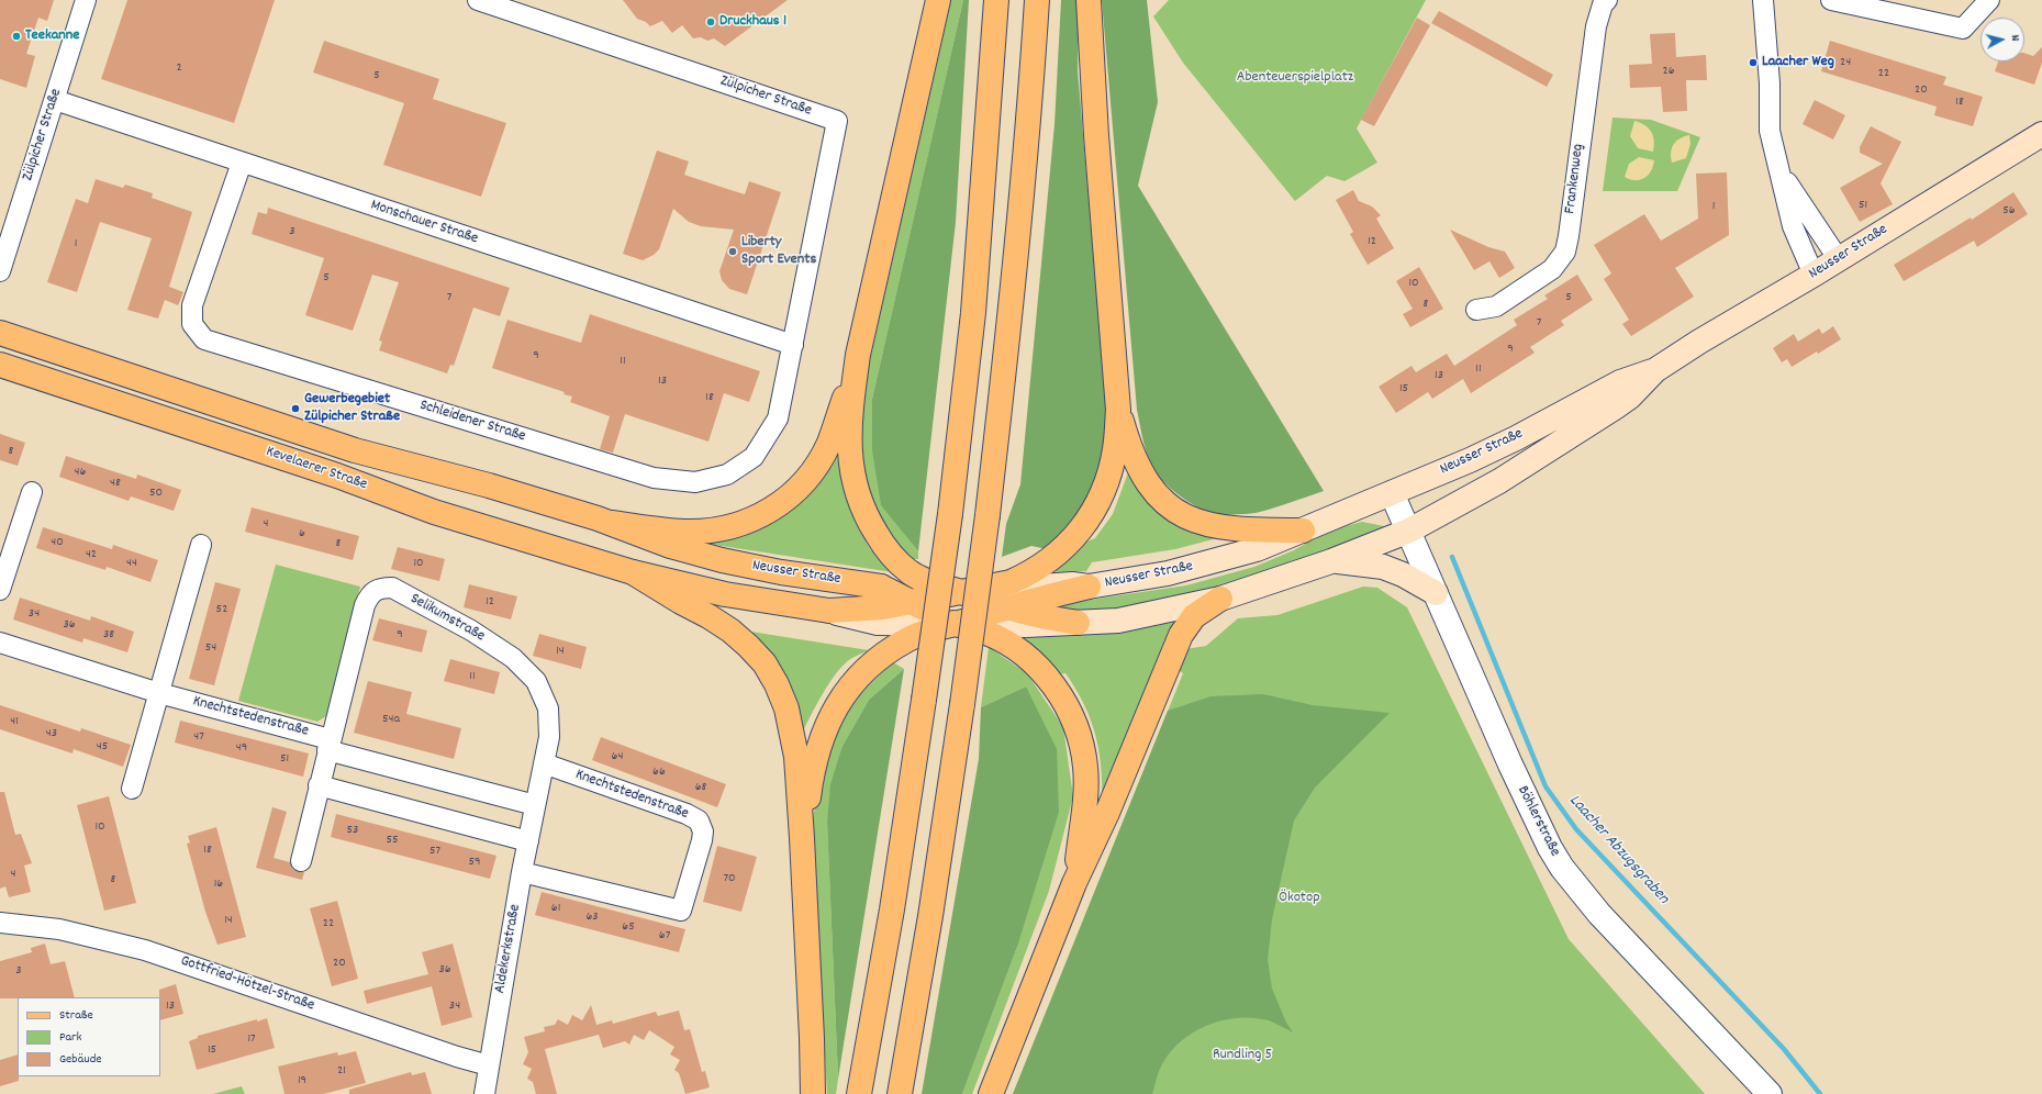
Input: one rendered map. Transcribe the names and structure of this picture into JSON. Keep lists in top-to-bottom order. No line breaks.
{"streets":{"main road":["Neusser Straße","Kevelaerer Straße"],"street":["Zülpicher Straße","Frankenweg","Monschauer Straße","Schleidener Straße","Selikumstraße","Knechtstedenstraße","Böhlerstraße","Aldekerkstraße","Gottfried-Hötzel-Straße"]},"crossings":[["Zülpicher Straße","Monschauer Straße"],["Zülpicher Straße","Schleidener Straße"],["Monschauer Straße","Schleidener Straße"],["Neusser Straße","Kevelaerer Straße"],["Neusser Straße","Böhlerstraße"],["Selikumstraße","Knechtstedenstraße"],["Selikumstraße","Aldekerkstraße"],["Knechtstedenstraße","Aldekerkstraße"],["Aldekerkstraße","Gottfried-Hötzel-Straße"]],"water":["Laacher Abzugsgraben"],"parks":["Abenteuerspielplatz","Ökotop","Rundling 5"],"places":["Druckhaus 1","Teekanne","Laacher Weg","Liberty Sport Events","Gewerbegebiet Zülpicher Straße"],"house_numbers":["24","2","26","22","5","20","18","51","1","56","3","12","1","5","10","7","5","8","7","9","9","11","11","13","13","15","18","8","46","48","50","4","6","40","8","42","44","10","12","52","34","36","38","9","54","14","11","54a","41","43","47","45","49","64","51","66","68","10","53","55","18","57","59","4","70","8","16","61","63","14","22","65","67","20","36","3","13","34","17","15","21","19"],"legend":["Straße","Park","Gebäude"],"north":"right"}
